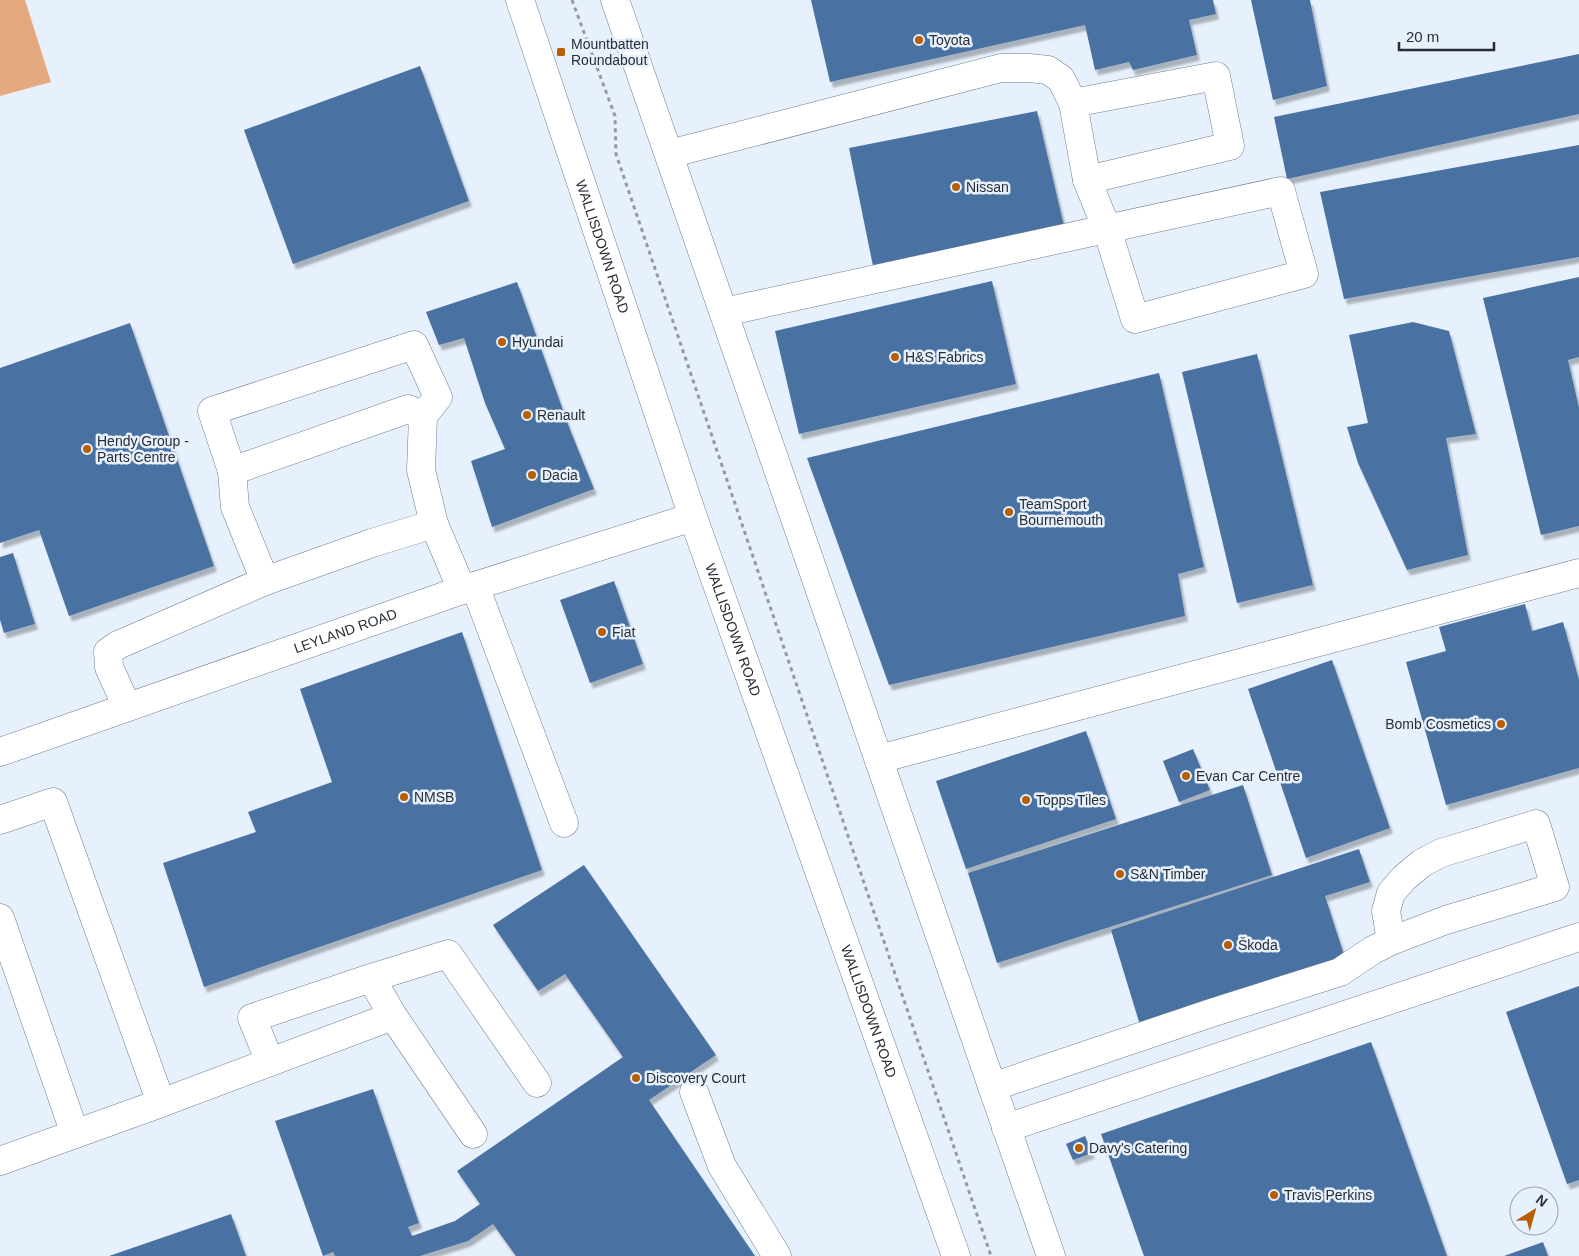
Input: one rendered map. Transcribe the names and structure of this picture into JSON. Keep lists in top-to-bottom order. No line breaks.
{"streets":{"street":["WALLISDOWN ROAD","LEYLAND ROAD"]},"crossings":[["WALLISDOWN ROAD","LEYLAND ROAD"]],"places":{"other":["Toyota","Nissan","Hyundai","H&S Fabrics","Renault","Hendy Group - Parts Centre","Dacia","TeamSport Bournemouth","Fiat","Bomb Cosmetics","Evan Car Centre","NMSB","Topps Tiles","S&N Timber","Škoda","Discovery Court","Davy's Catering","Travis Perkins"],"transit":["Mountbatten Roundabout"]},"scale_bar":"20 m","north":"top right"}
